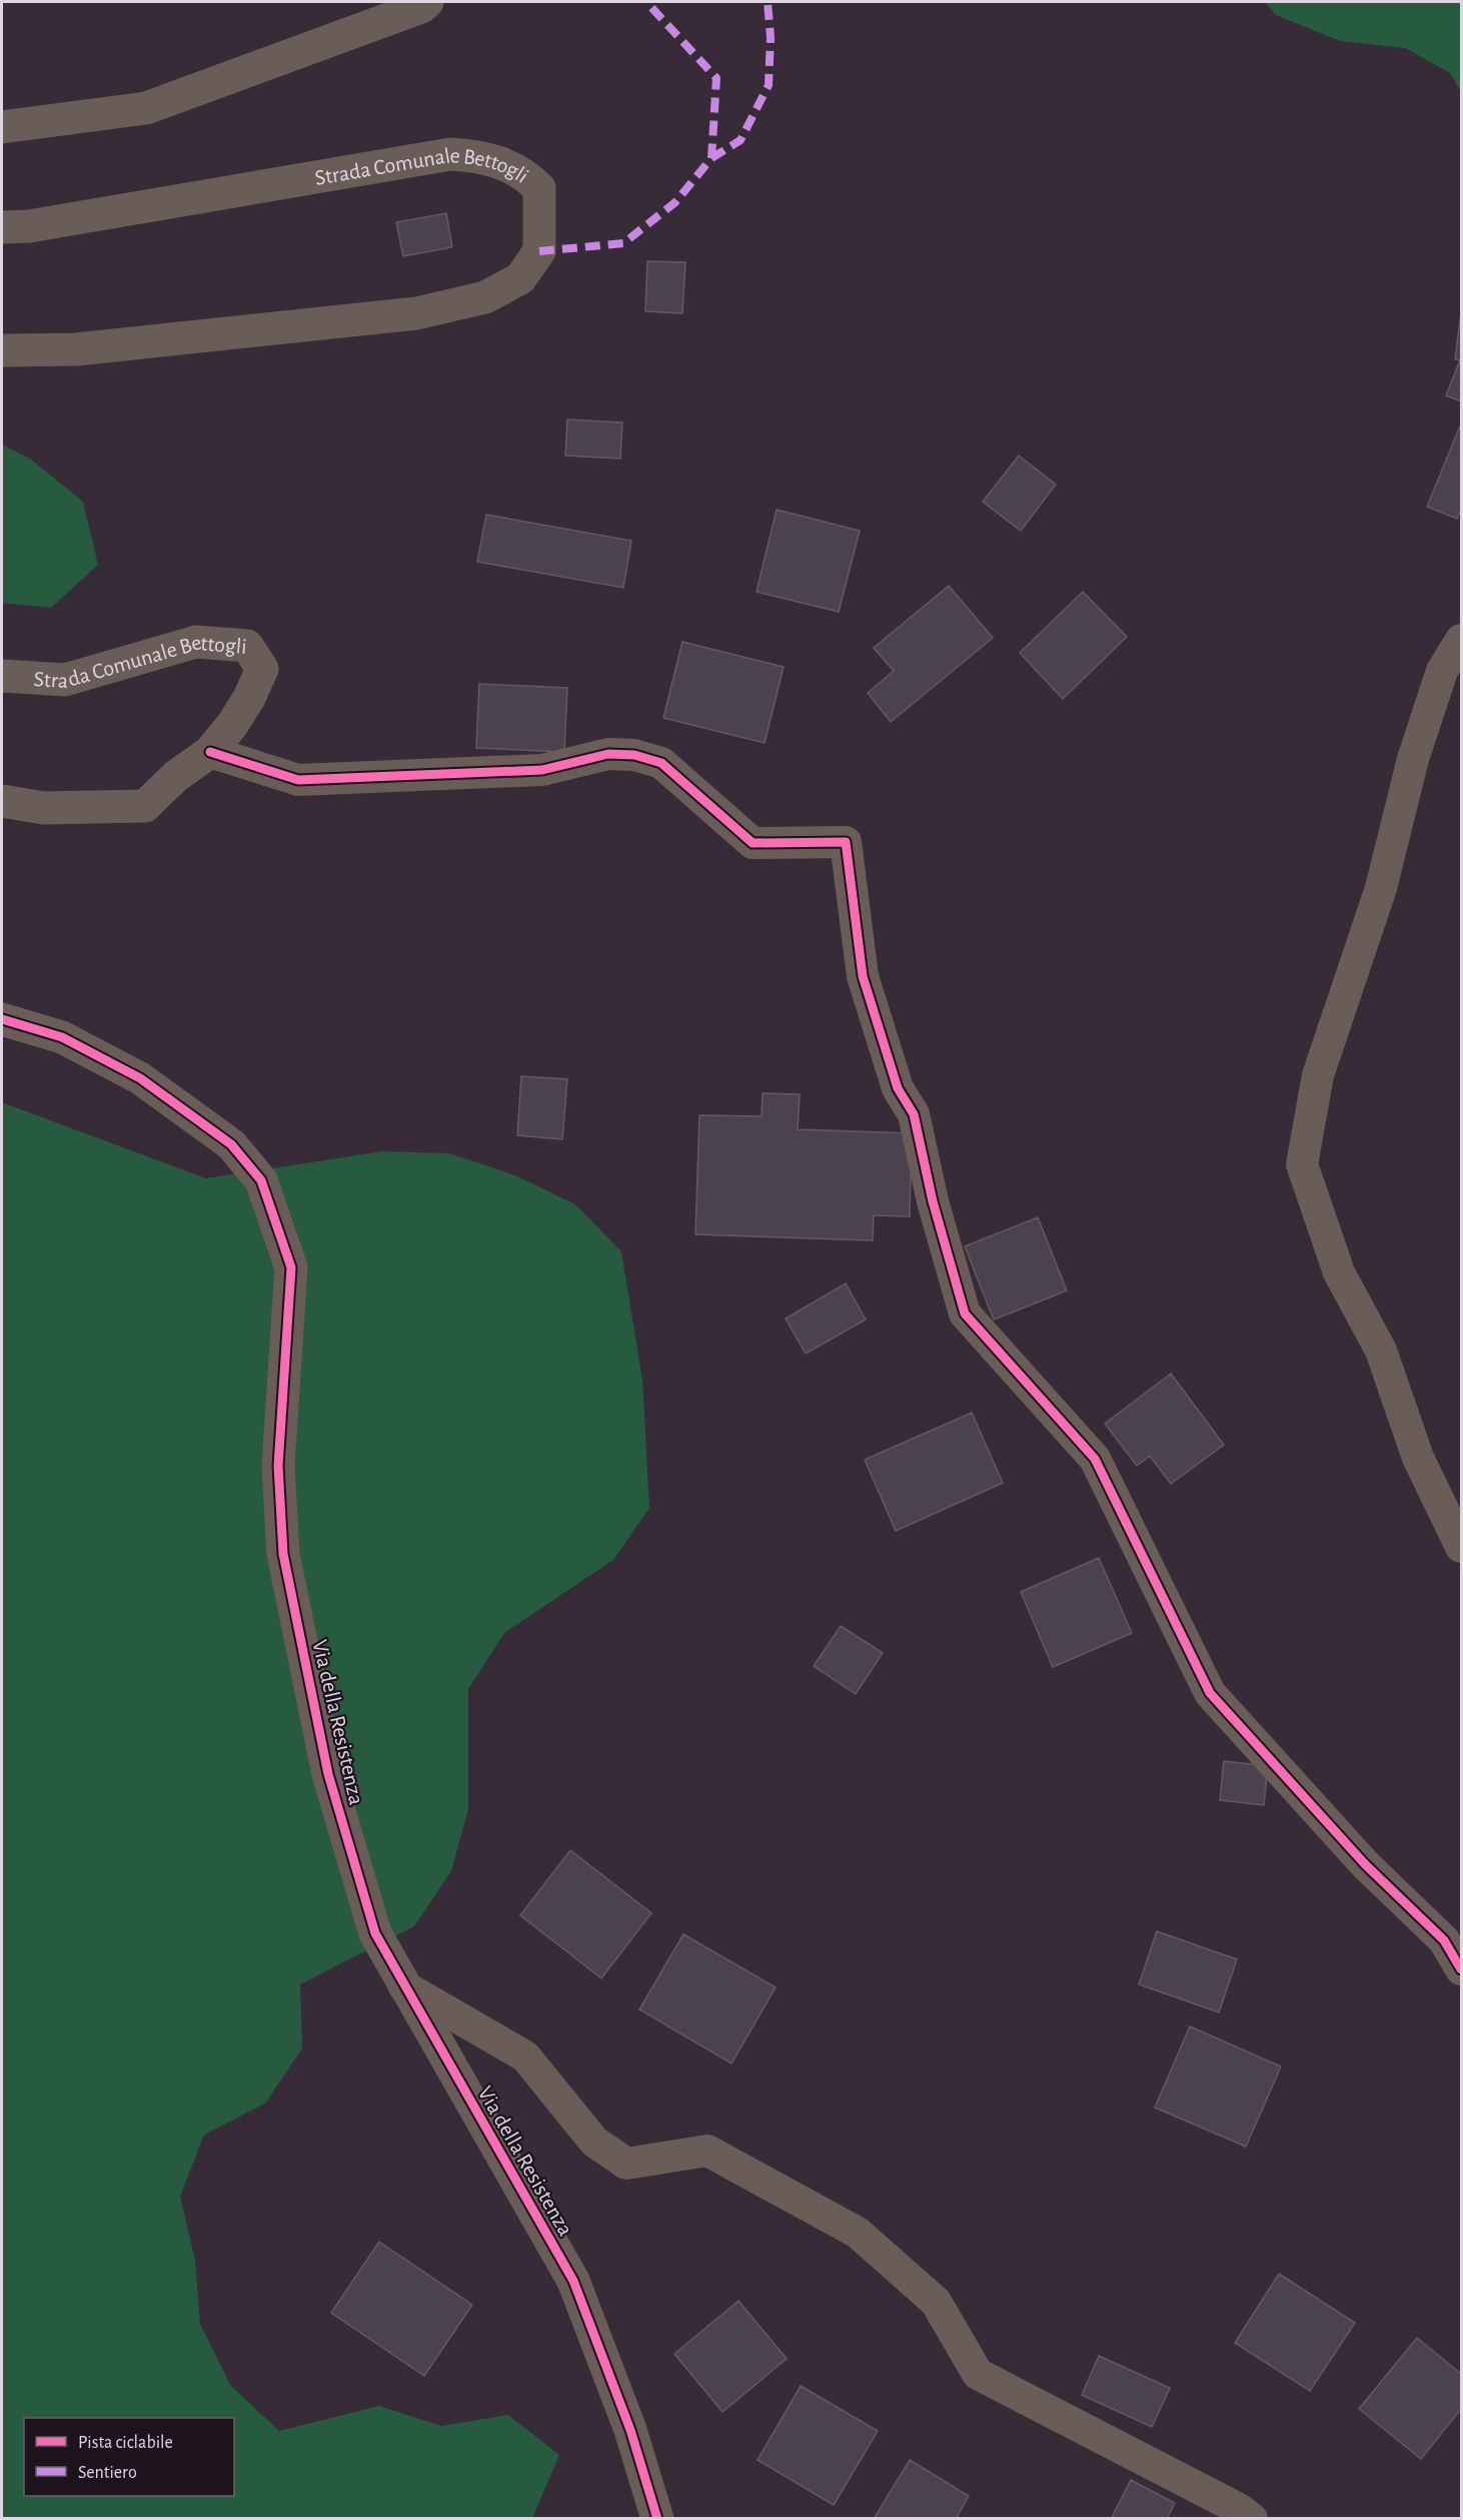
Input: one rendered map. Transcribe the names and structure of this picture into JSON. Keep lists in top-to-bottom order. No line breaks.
{"streets":{"street":["Strada Comunale Bettogli","Via della Resistenza"]},"legend":["Pista ciclabile","Sentiero"]}
